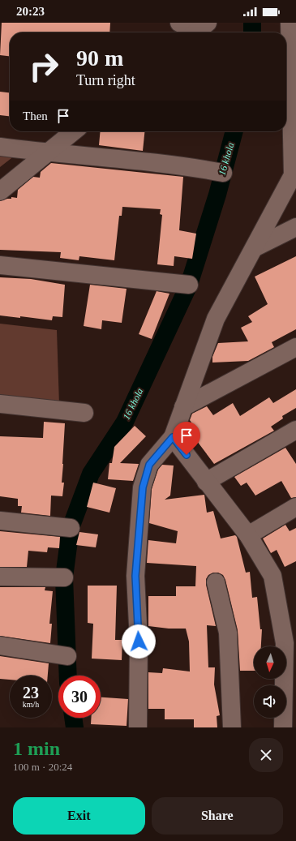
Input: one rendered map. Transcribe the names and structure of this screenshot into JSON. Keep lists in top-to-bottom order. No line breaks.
{"water":["16 khola"],"north":"bottom","page":{"status":"20:23","turn":["90 m","Turn right"],"then":"Then","speed":"23 km/h","limit":"30","heading":["1 min","100 m · 20:24"],"buttons":["Exit","Share"]}}
